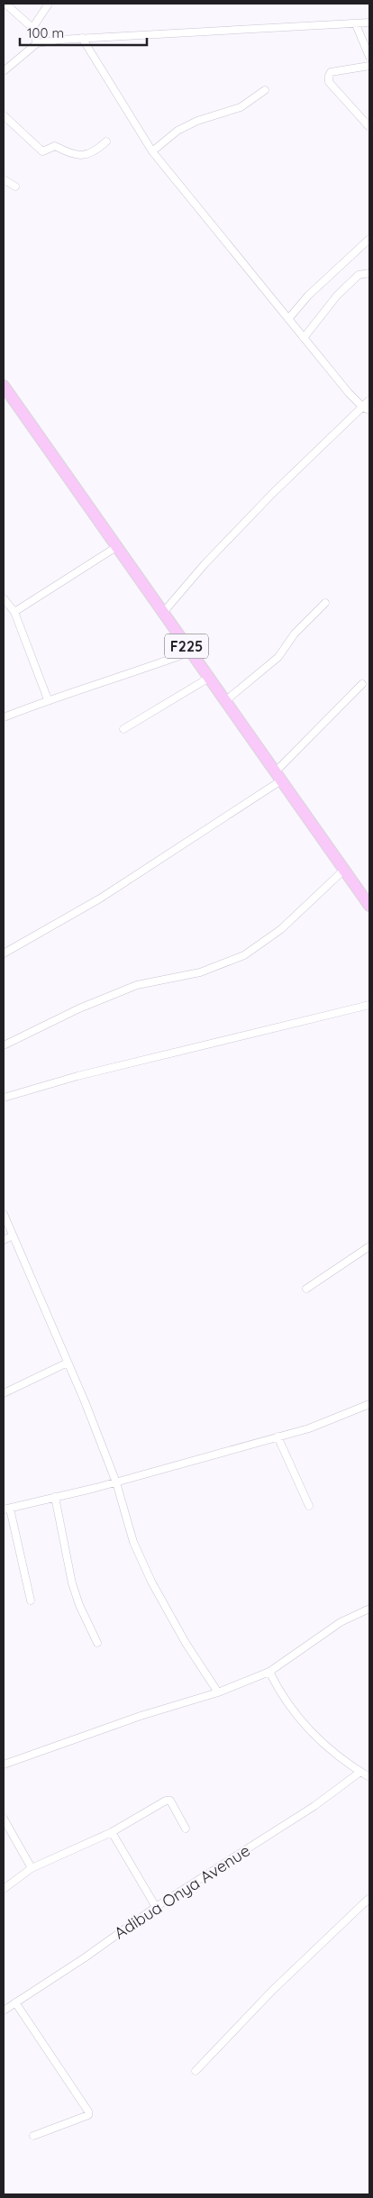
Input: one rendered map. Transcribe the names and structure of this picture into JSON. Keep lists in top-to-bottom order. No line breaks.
{"streets":{"main road":["F225"],"street":["Adibua Onya Avenue"]},"scale_bar":"100 m"}
